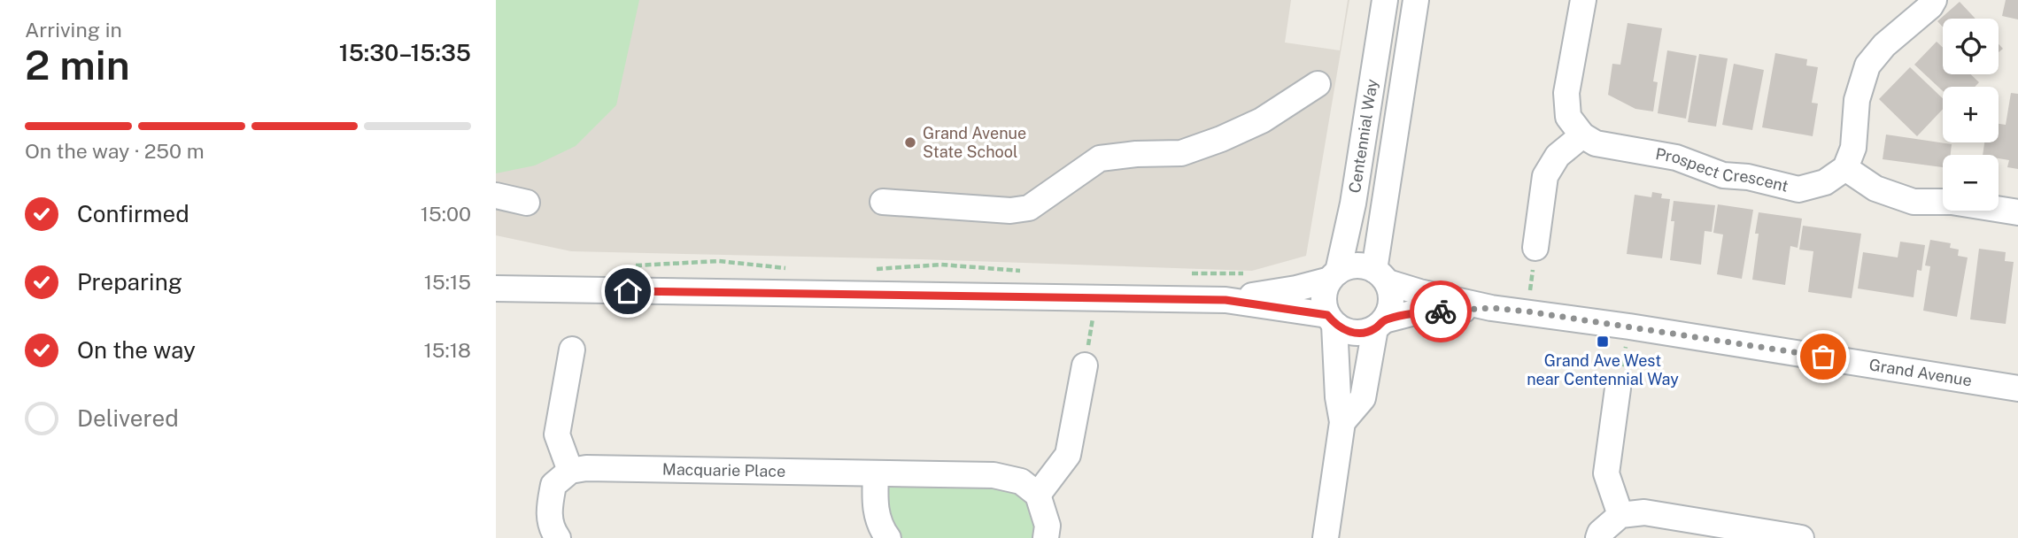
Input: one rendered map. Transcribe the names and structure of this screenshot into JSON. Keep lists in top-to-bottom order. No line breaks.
{"streets":{"street":["Centennial Way","Prospect Crescent","Grand Avenue","Macquarie Place"]},"crossings":[["Centennial Way","Grand Avenue"]],"places":{"other":["Grand Avenue State School"],"transit":["Grand Ave West near Centennial Way"]},"page":{"heading":["2 min","Arriving in","15:30–15:35"],"map_buttons":["+","−"],"bar":"On the way · 250 m","list":[["Confirmed","15:00"],["Preparing","15:15"],["On the way","15:18"],"Delivered"]}}
